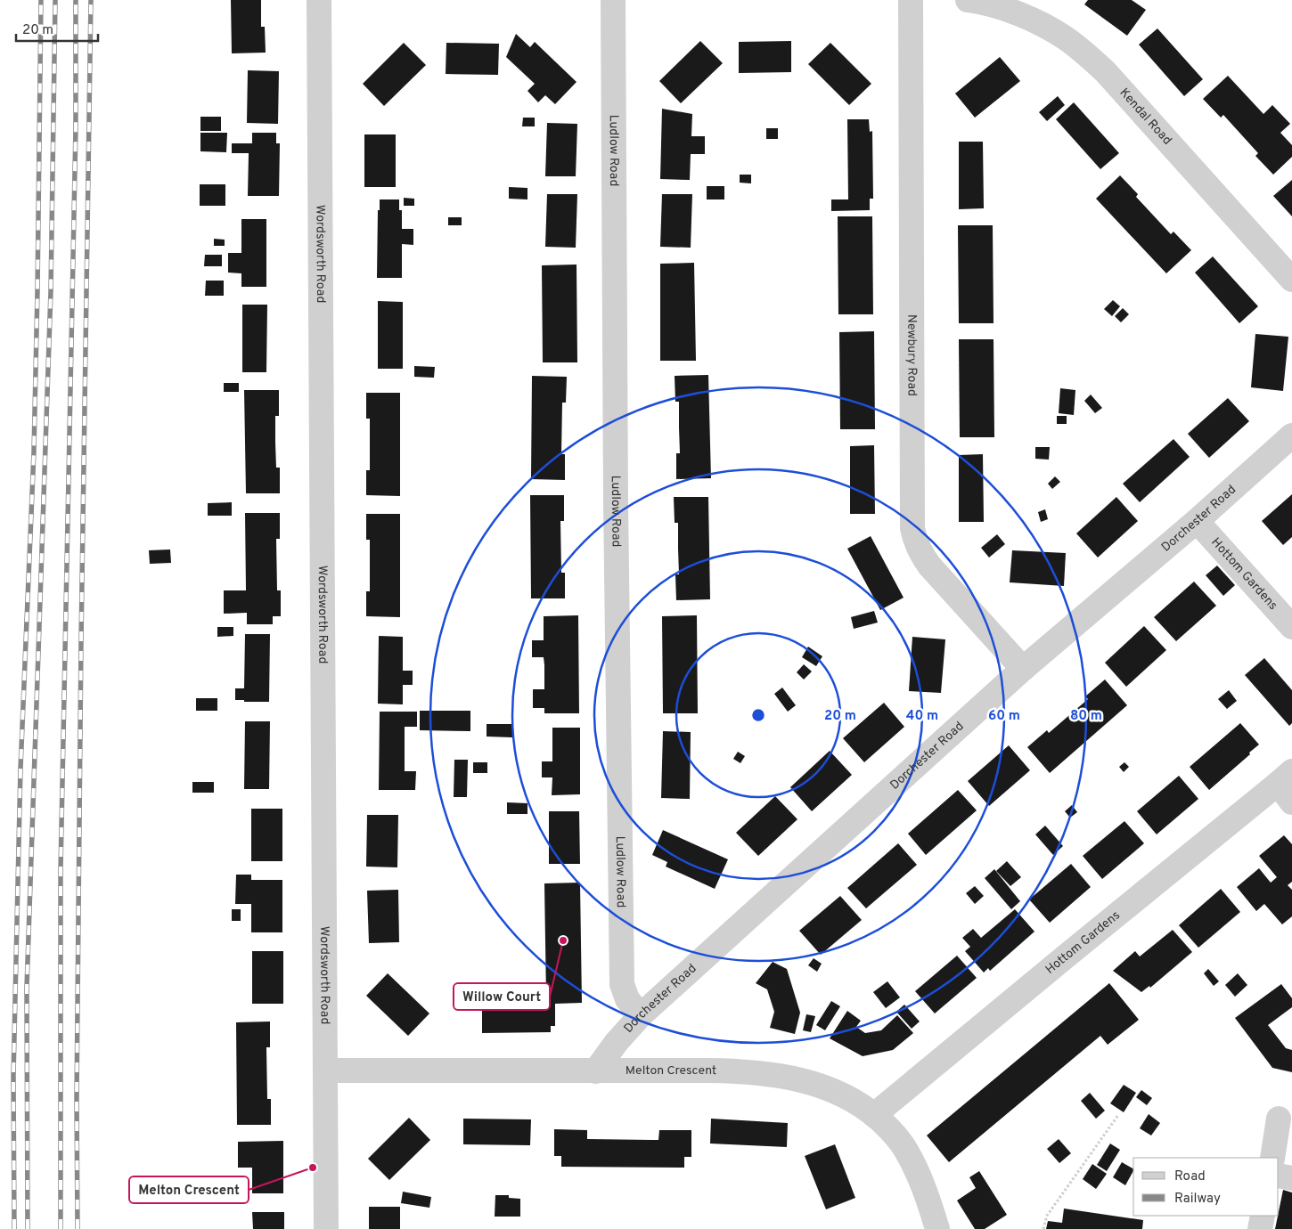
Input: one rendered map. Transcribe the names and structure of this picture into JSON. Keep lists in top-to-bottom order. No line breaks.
{"streets":{"street":["Kendal Road","Ludlow Road","Wordsworth Road","Newbury Road","Dorchester Road","Hottom Gardens","Melton Crescent"]},"crossings":[["Ludlow Road","Dorchester Road"],["Wordsworth Road","Melton Crescent"],["Newbury Road","Dorchester Road"],["Dorchester Road","Hottom Gardens"],["Dorchester Road","Melton Crescent"],["Hottom Gardens","Melton Crescent"]],"places":["Willow Court","Melton Crescent"],"legend":["Road","Railway"],"scale_bar":"20 m","rings":["20 m","40 m","60 m","80 m"]}
